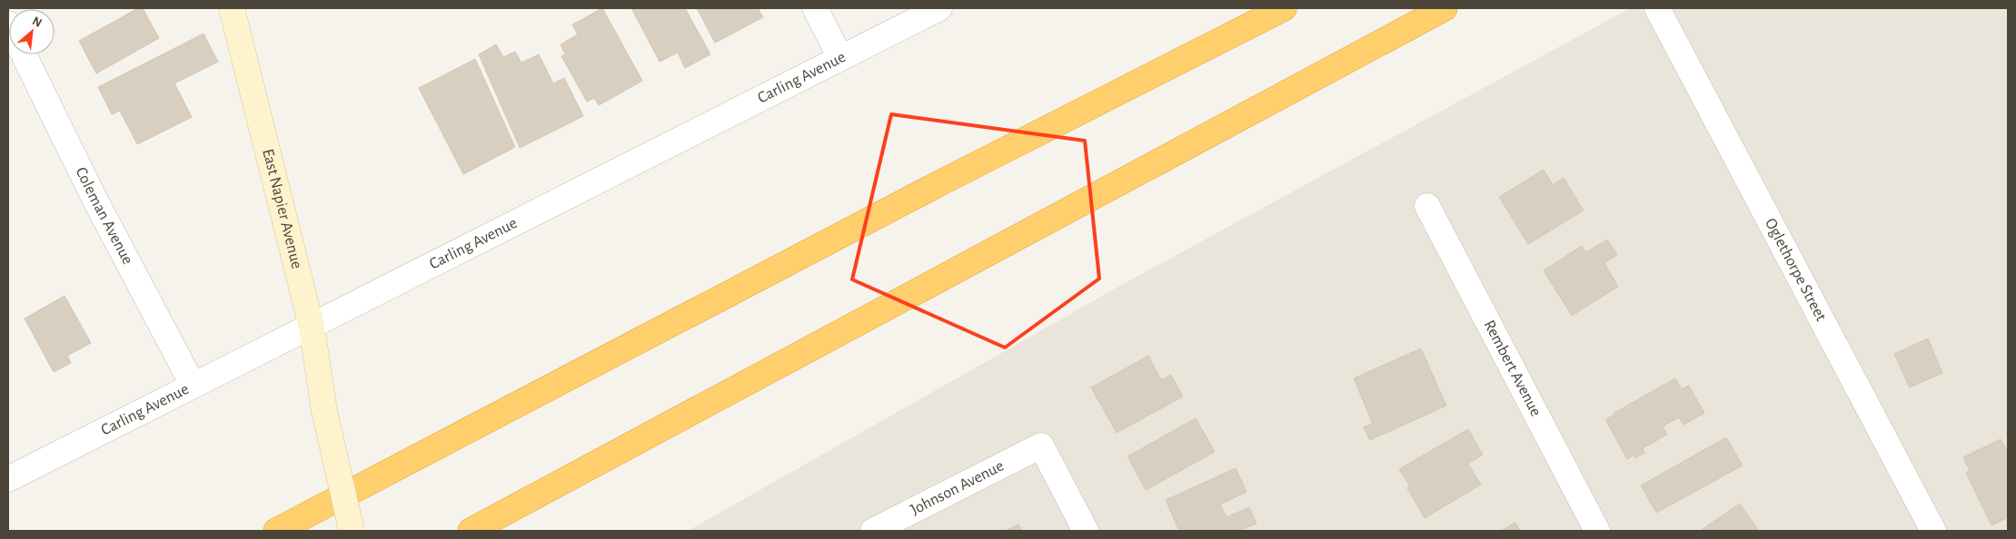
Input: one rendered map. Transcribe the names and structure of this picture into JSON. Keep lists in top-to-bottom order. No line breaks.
{"streets":{"street":["Carling Avenue","East Napier Avenue","Coleman Avenue","Oglethorpe Street","Rembert Avenue","Johnson Avenue"]},"crossings":[["Carling Avenue","East Napier Avenue"],["Carling Avenue","Coleman Avenue"]],"north":"top right"}
